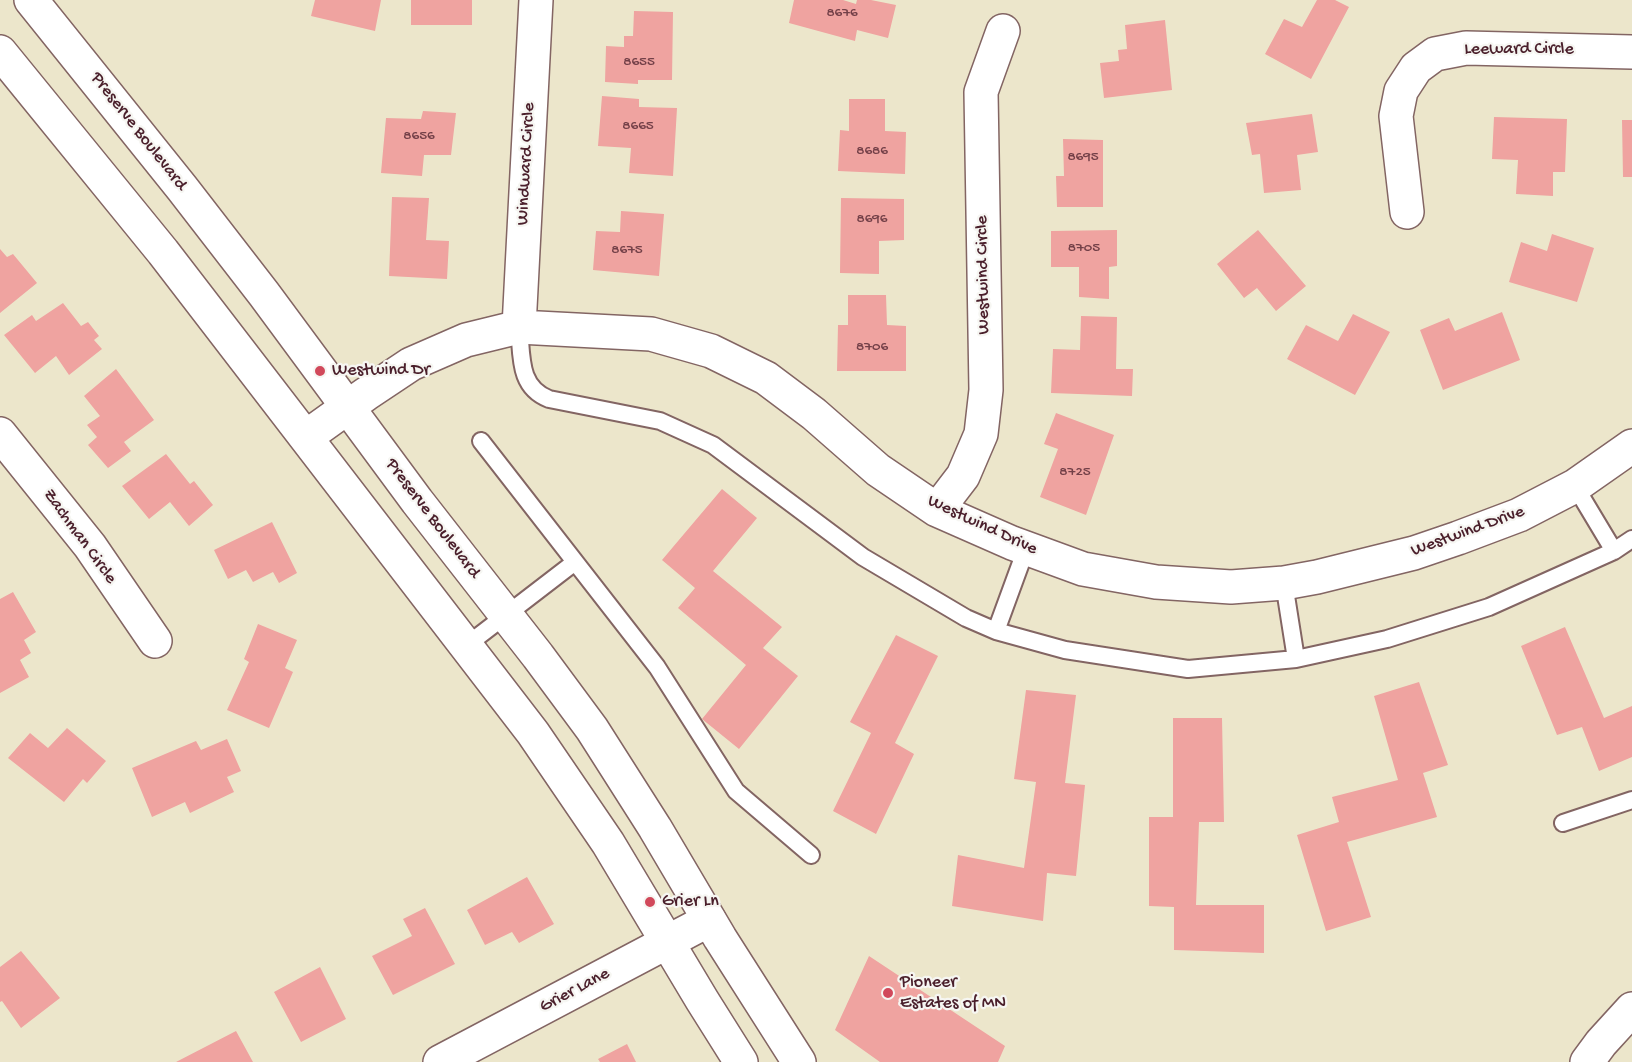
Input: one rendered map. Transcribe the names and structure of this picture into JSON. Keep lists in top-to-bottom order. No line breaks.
{"streets":{"street":["Leeward Circle","Preserve Boulevard","Windward Circle","Westwind Circle","Westwind Drive","Zachman Circle","Grier Lane"]},"crossings":[["Preserve Boulevard","Westwind Drive"],["Preserve Boulevard","Grier Lane"],["Windward Circle","Westwind Drive"],["Westwind Circle","Westwind Drive"]],"places":["Westwind Dr","Grier Ln","Pioneer Estates of MN"],"house_numbers":["8676","8655","8665","8656","8686","8695","8696","8705","8675","8706","8725"]}
